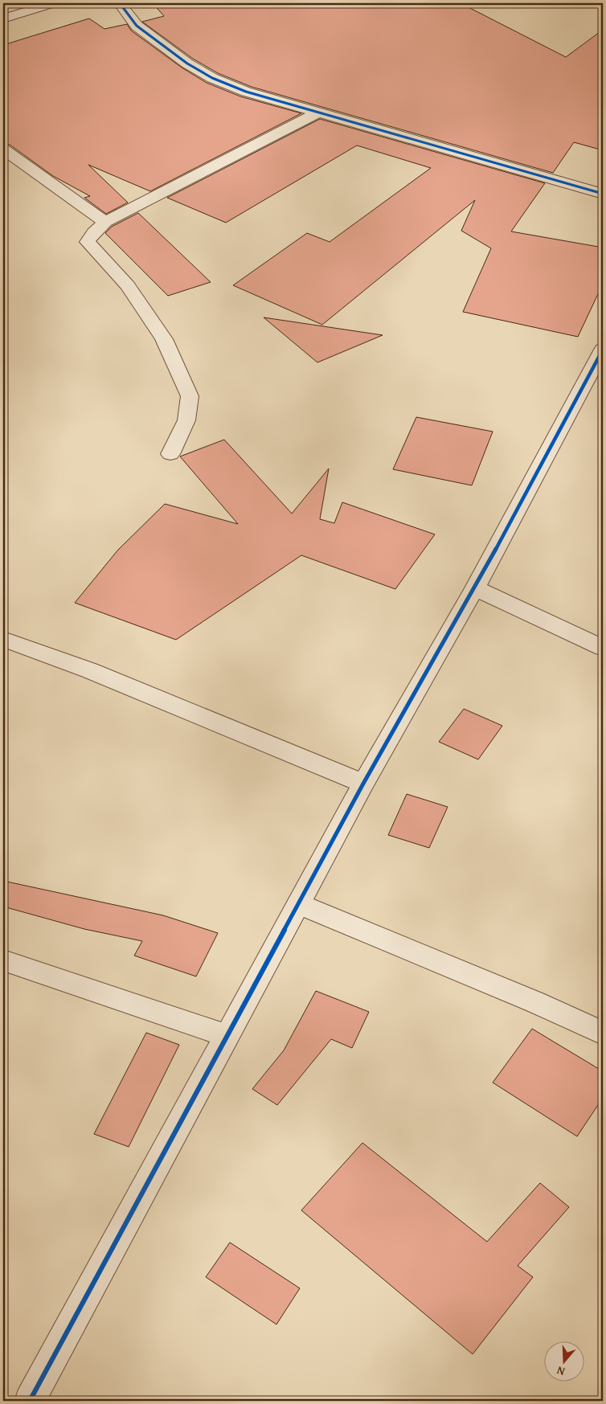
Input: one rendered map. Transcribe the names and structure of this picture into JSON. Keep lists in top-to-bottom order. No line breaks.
{"north":"bottom"}
